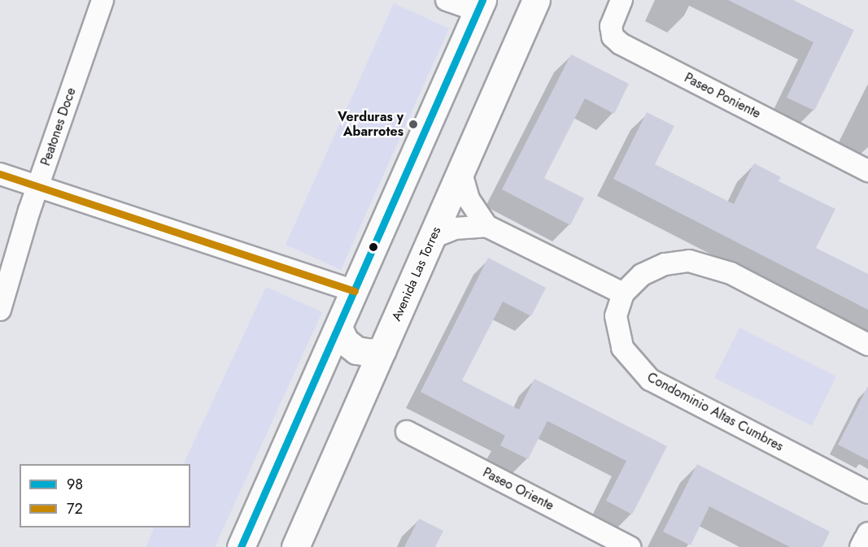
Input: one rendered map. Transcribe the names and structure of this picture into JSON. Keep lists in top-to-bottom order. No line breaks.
{"streets":{"main road":["Avenida Las Torres"],"street":["Paseo Poniente","Peatones Doce","Condominio Altas Cumbres","Paseo Oriente"]},"places":["Verduras y Abarrotes"],"lines":["transit line 98","transit line 72"],"legend":["98","72"]}
